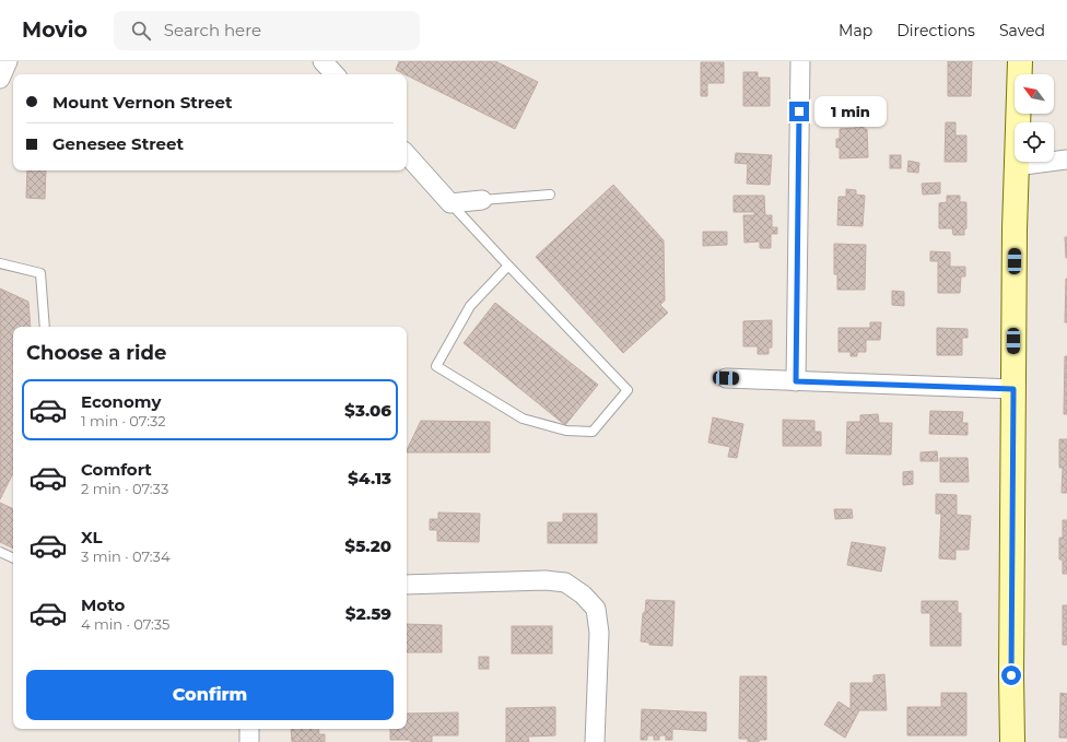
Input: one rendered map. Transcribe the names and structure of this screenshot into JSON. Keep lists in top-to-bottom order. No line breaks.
{"north":"top left","page":{"header":"Movio","search":"Search here","nav":["Map","Directions","Saved"],"banner":["Mount Vernon Street","Genesee Street"],"bubble":"1 min","heading":"Choose a ride","list":[{"name":"Economy","note":"1 min · 07:32","value":"$3.06"},{"name":"Comfort","note":"2 min · 07:33","value":"$4.13"},{"name":"XL","note":"3 min · 07:34","value":"$5.20"},{"name":"Moto","note":"4 min · 07:35","value":"$2.59"}],"buttons":"Confirm"}}
